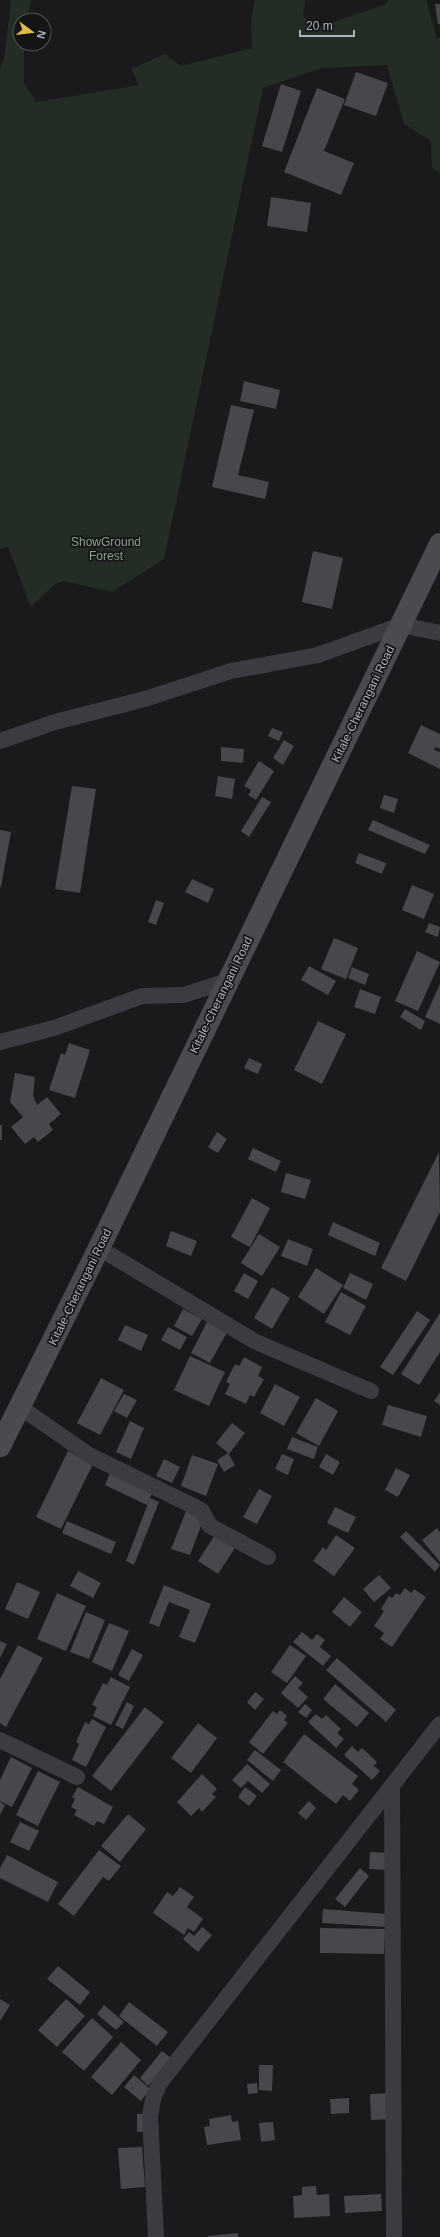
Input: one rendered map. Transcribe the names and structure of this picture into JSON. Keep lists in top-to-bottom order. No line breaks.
{"streets":{"main road":["Kitale-Cherangani Road"]},"parks":["ShowGround Forest"],"scale_bar":"20 m","north":"right"}
